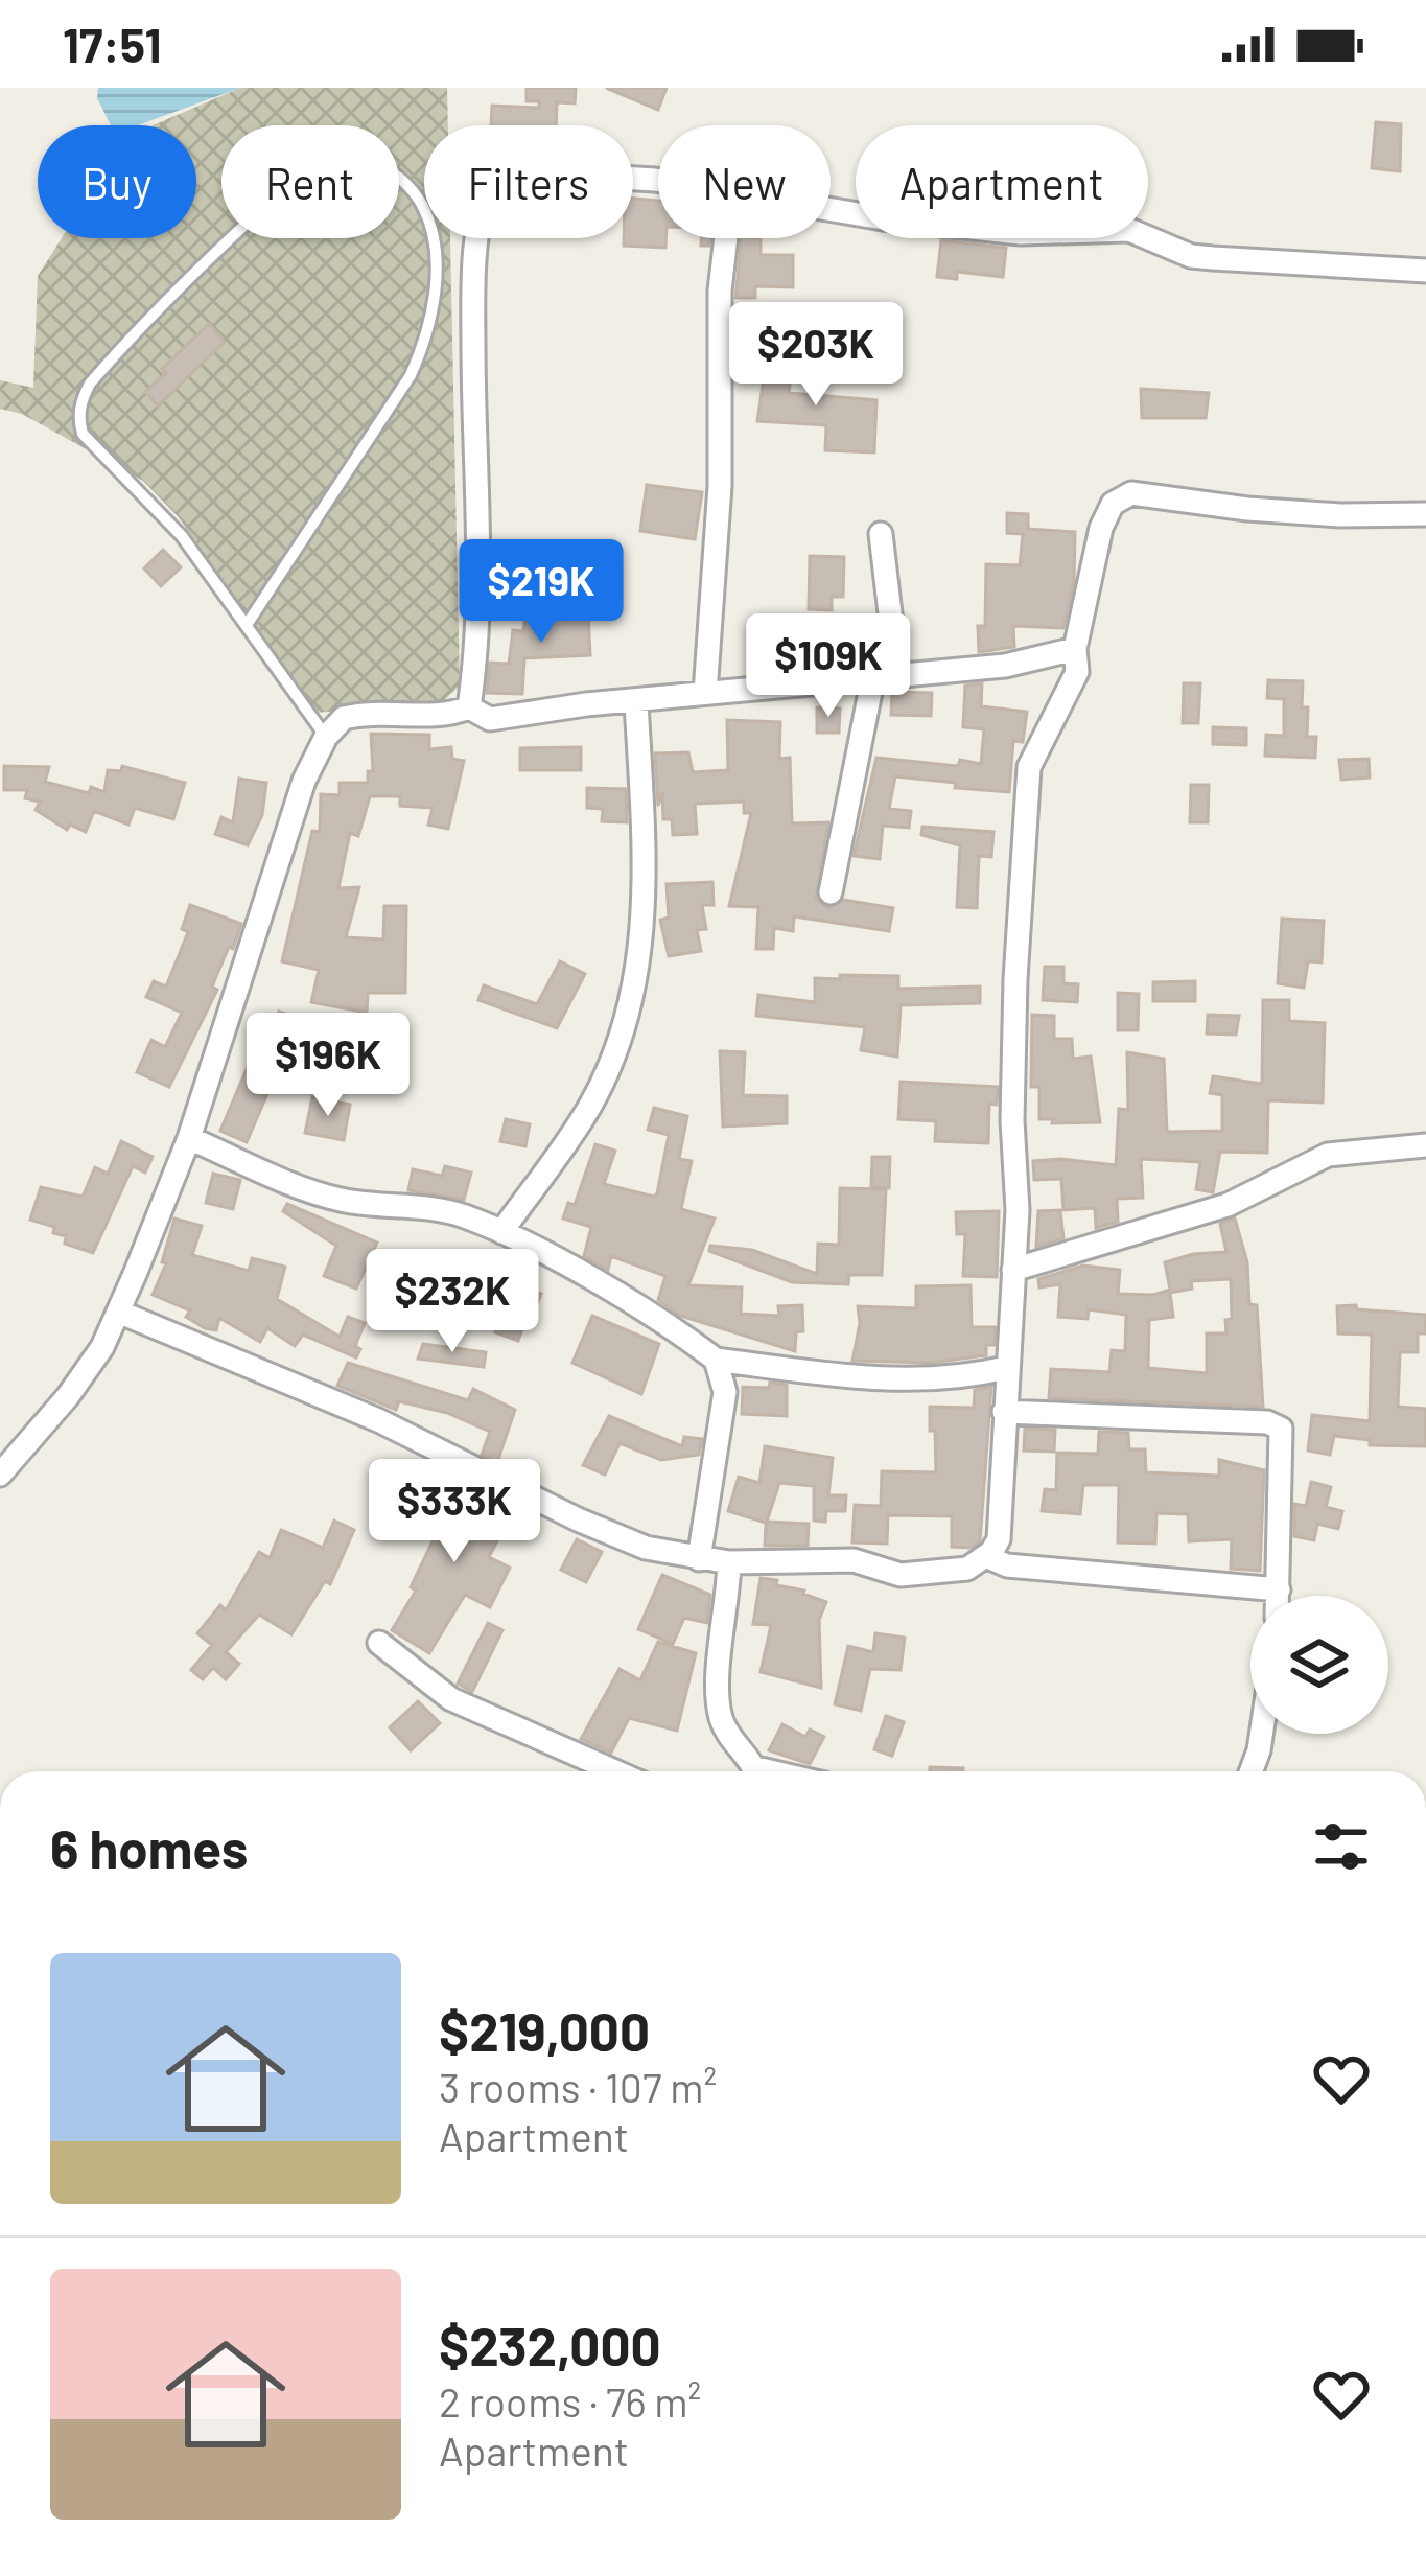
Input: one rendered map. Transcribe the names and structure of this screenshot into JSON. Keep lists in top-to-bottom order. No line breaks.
{"page":{"status":"17:51","chip":["Buy","Rent","Filters","New","Apartment"],"price":["$203K","$219K","$109K","$196K","$232K","$333K"],"heading":"6 homes","list":[{"name":"$219,000","note":"3 rooms · 107 m² · Apartment"},{"name":"$232,000","note":"2 rooms · 76 m² · Apartment"}]}}
